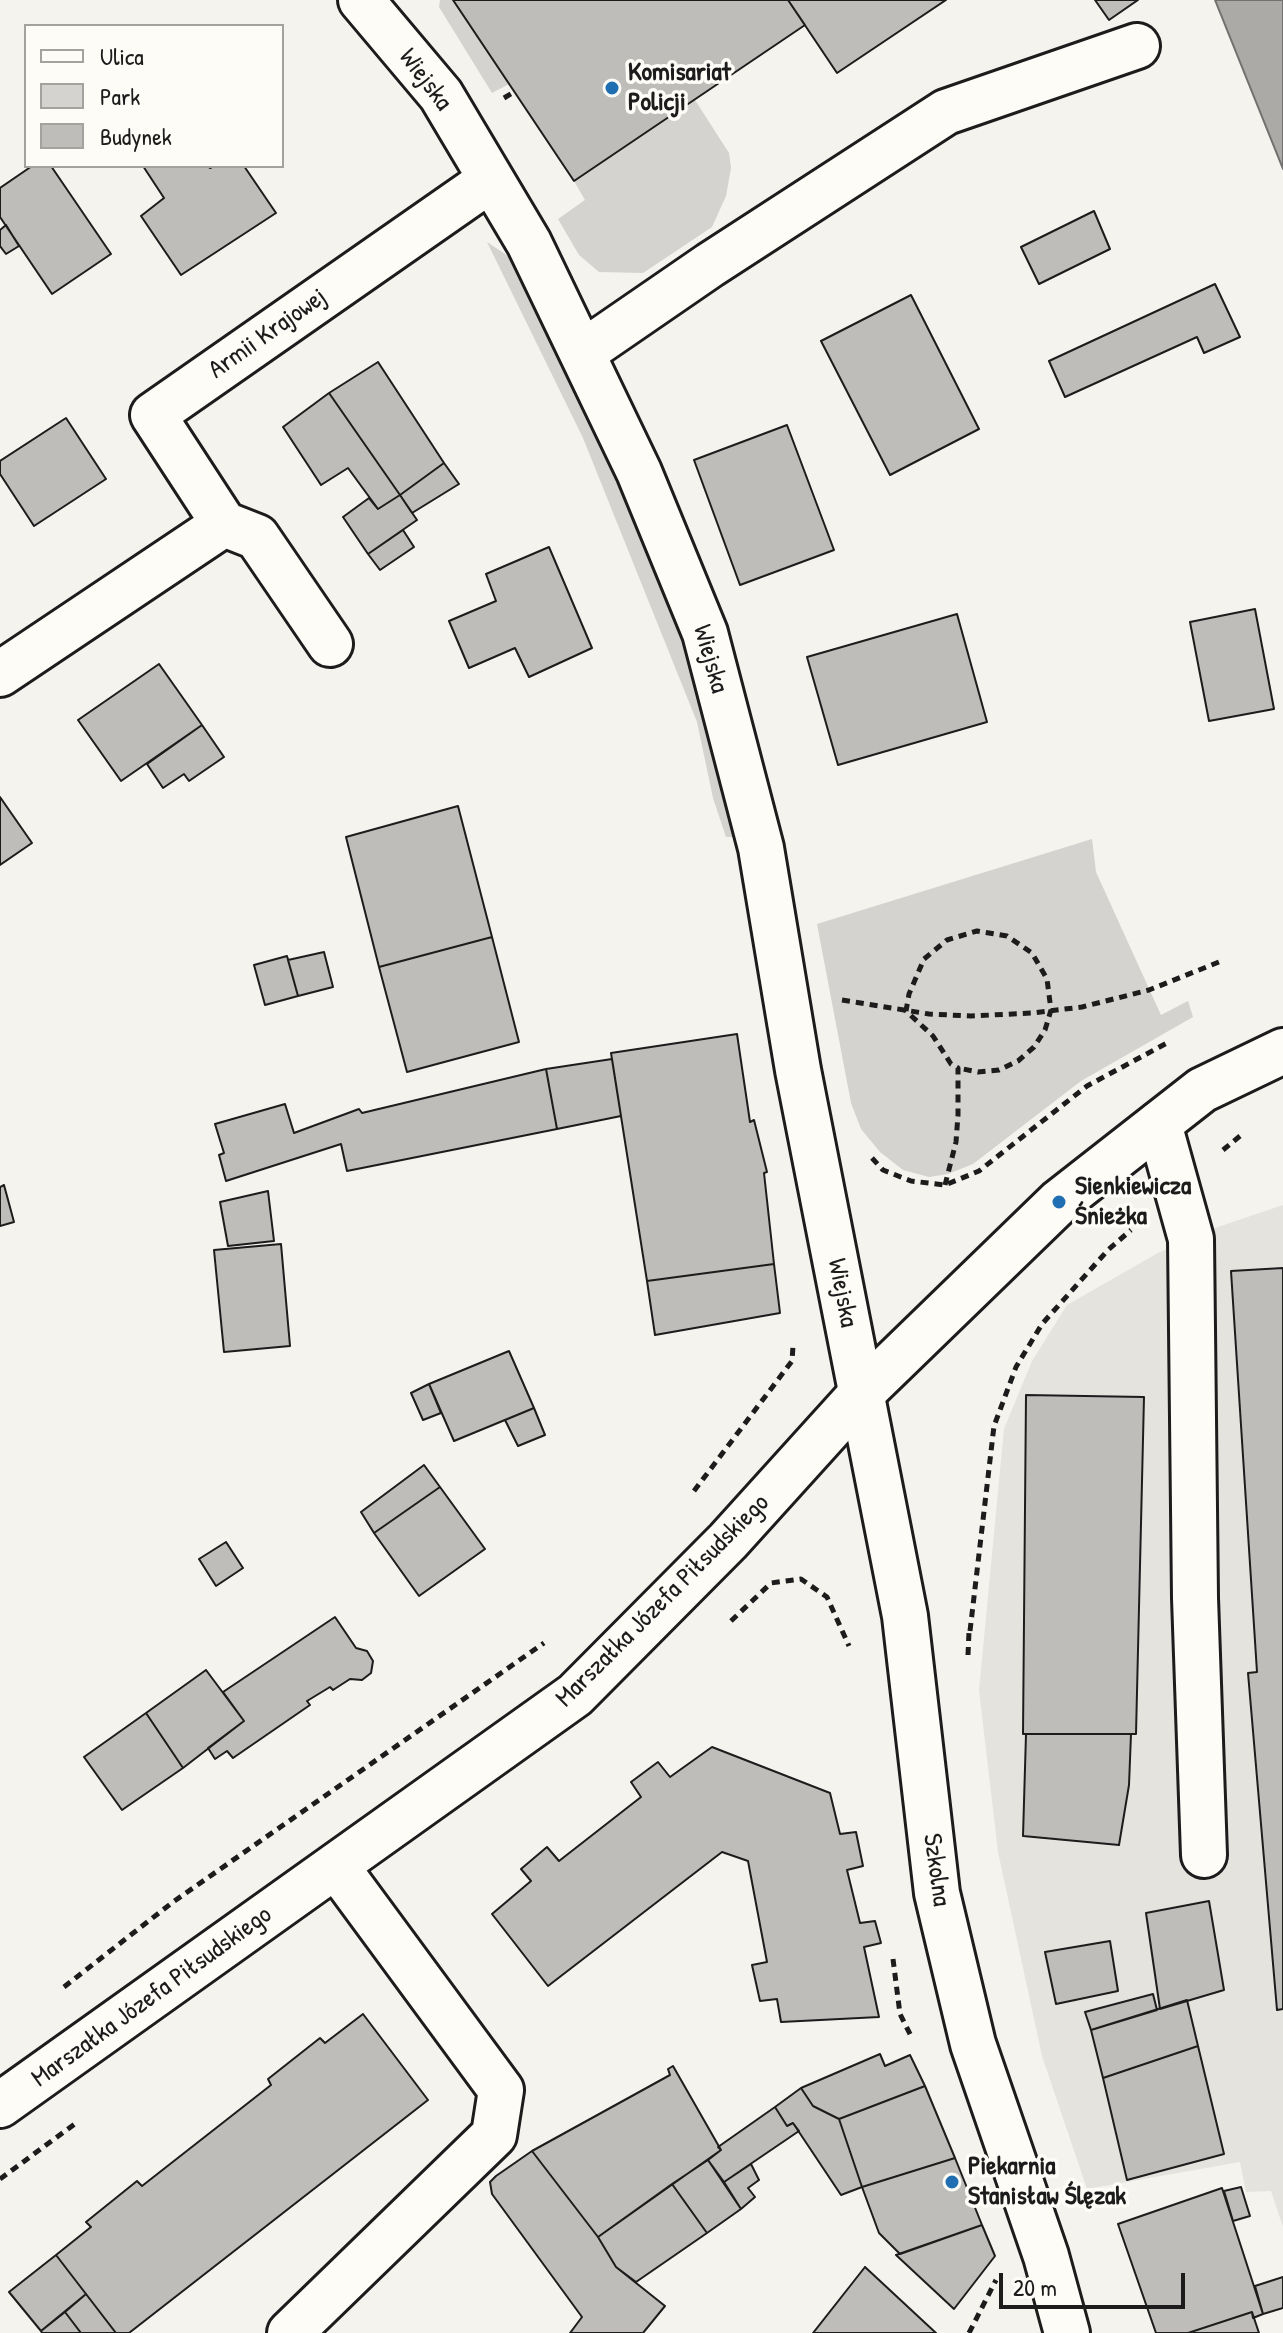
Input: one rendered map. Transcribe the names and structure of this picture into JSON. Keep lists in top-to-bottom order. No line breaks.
{"streets":{"street":["Wiejska","Armii Krajowej","Marszałka Józefa Piłsudskiego","Szkolna"]},"crossings":[["Wiejska","Armii Krajowej"],["Wiejska","Marszałka Józefa Piłsudskiego"],["Wiejska","Szkolna"],["Marszałka Józefa Piłsudskiego","Szkolna"]],"places":["Komisariat Policji","Sienkiewicza Śnieżka","Piekarnia Stanisław Ślęzak"],"legend":["Ulica","Park","Budynek"],"scale_bar":"20 m"}
